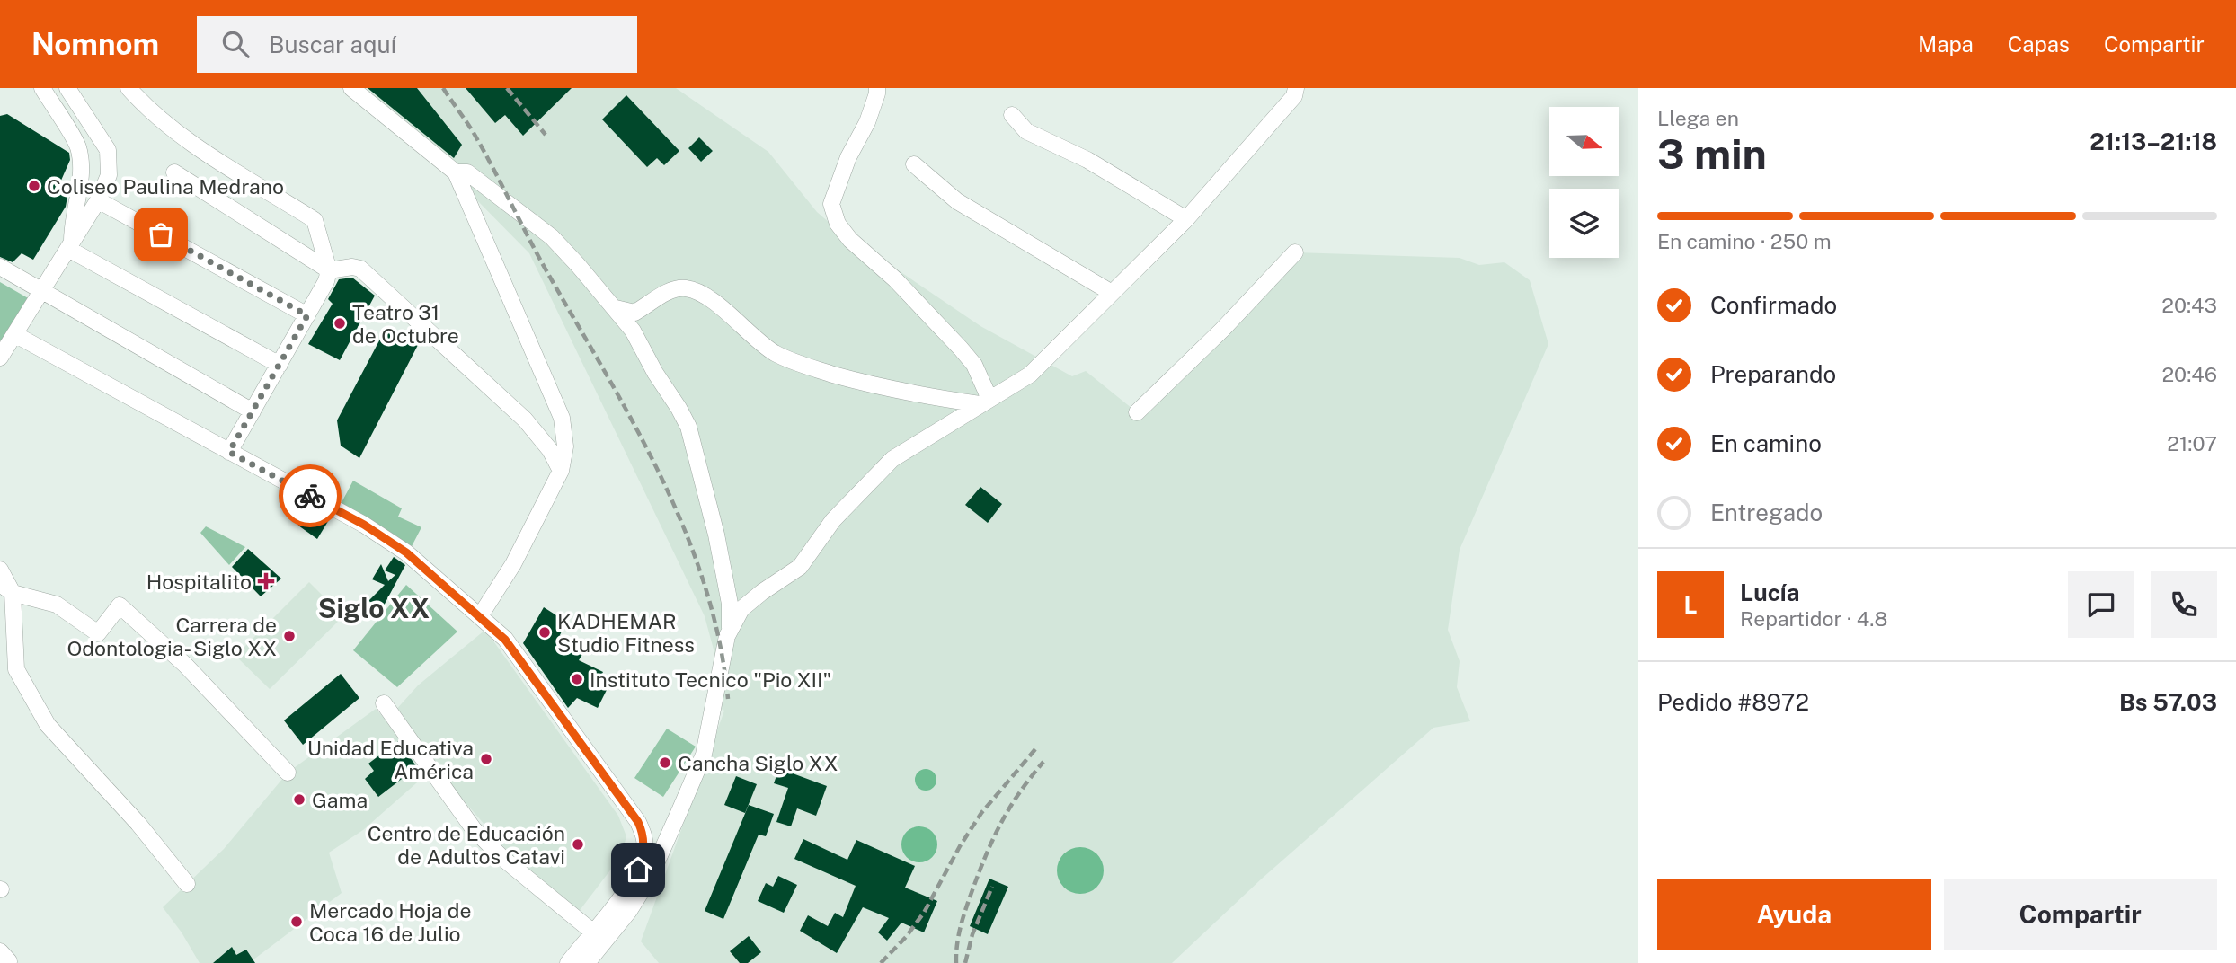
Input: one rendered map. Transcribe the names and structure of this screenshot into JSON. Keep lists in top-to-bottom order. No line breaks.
{"districts":["Siglo XX"],"places":{"other":["Coliseo Paulina Medrano","Teatro 31 de Octubre","KADHEMAR Studio Fitness","Carrera de Odontologia- Siglo XX","Instituto Tecnico \"Pio XII\"","Unidad Educativa América","Cancha Siglo XX","Gama","Centro de Educación de Adultos Catavi","Mercado Hoja de Coca 16 de Julio"],"health":["Hospitalito"]},"north":"right","page":{"header":"Nomnom","search":"Buscar aquí","nav":["Mapa","Capas","Compartir"],"heading":["3 min","Llega en","21:13–21:18"],"panel":["Lucía","Repartidor · 4.8","Pedido #8972","Bs 57.03"],"bar":"En camino · 250 m","list":[["Confirmado","20:43"],["Preparando","20:46"],["En camino","21:07"],"Entregado"],"round":"L","buttons":["Ayuda","Compartir"]}}
